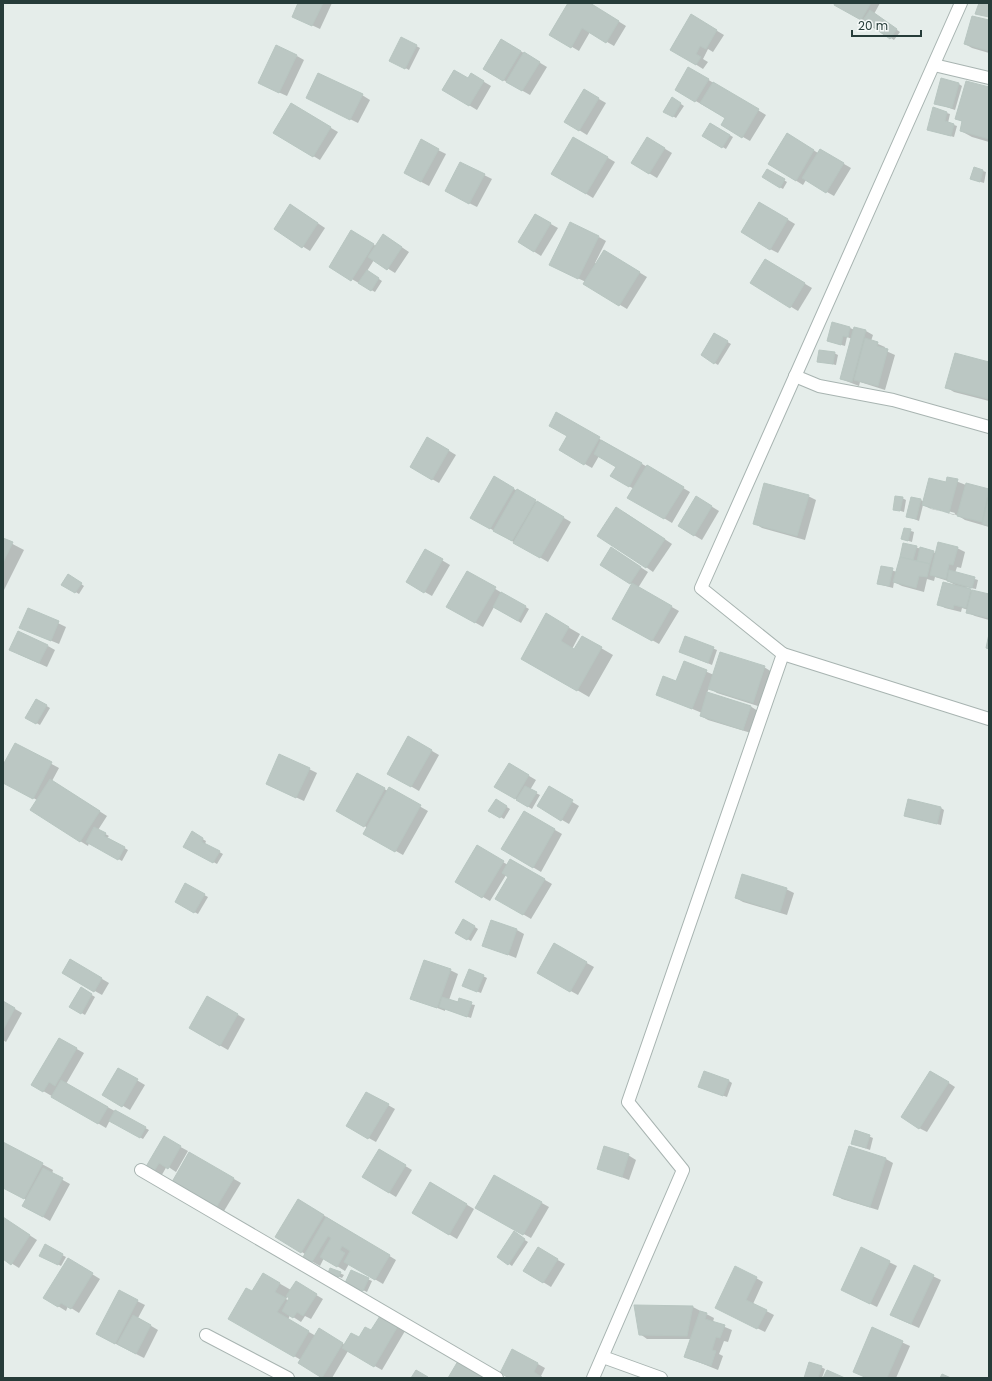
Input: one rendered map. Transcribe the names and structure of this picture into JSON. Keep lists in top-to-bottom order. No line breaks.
{"scale_bar":"20 m"}
